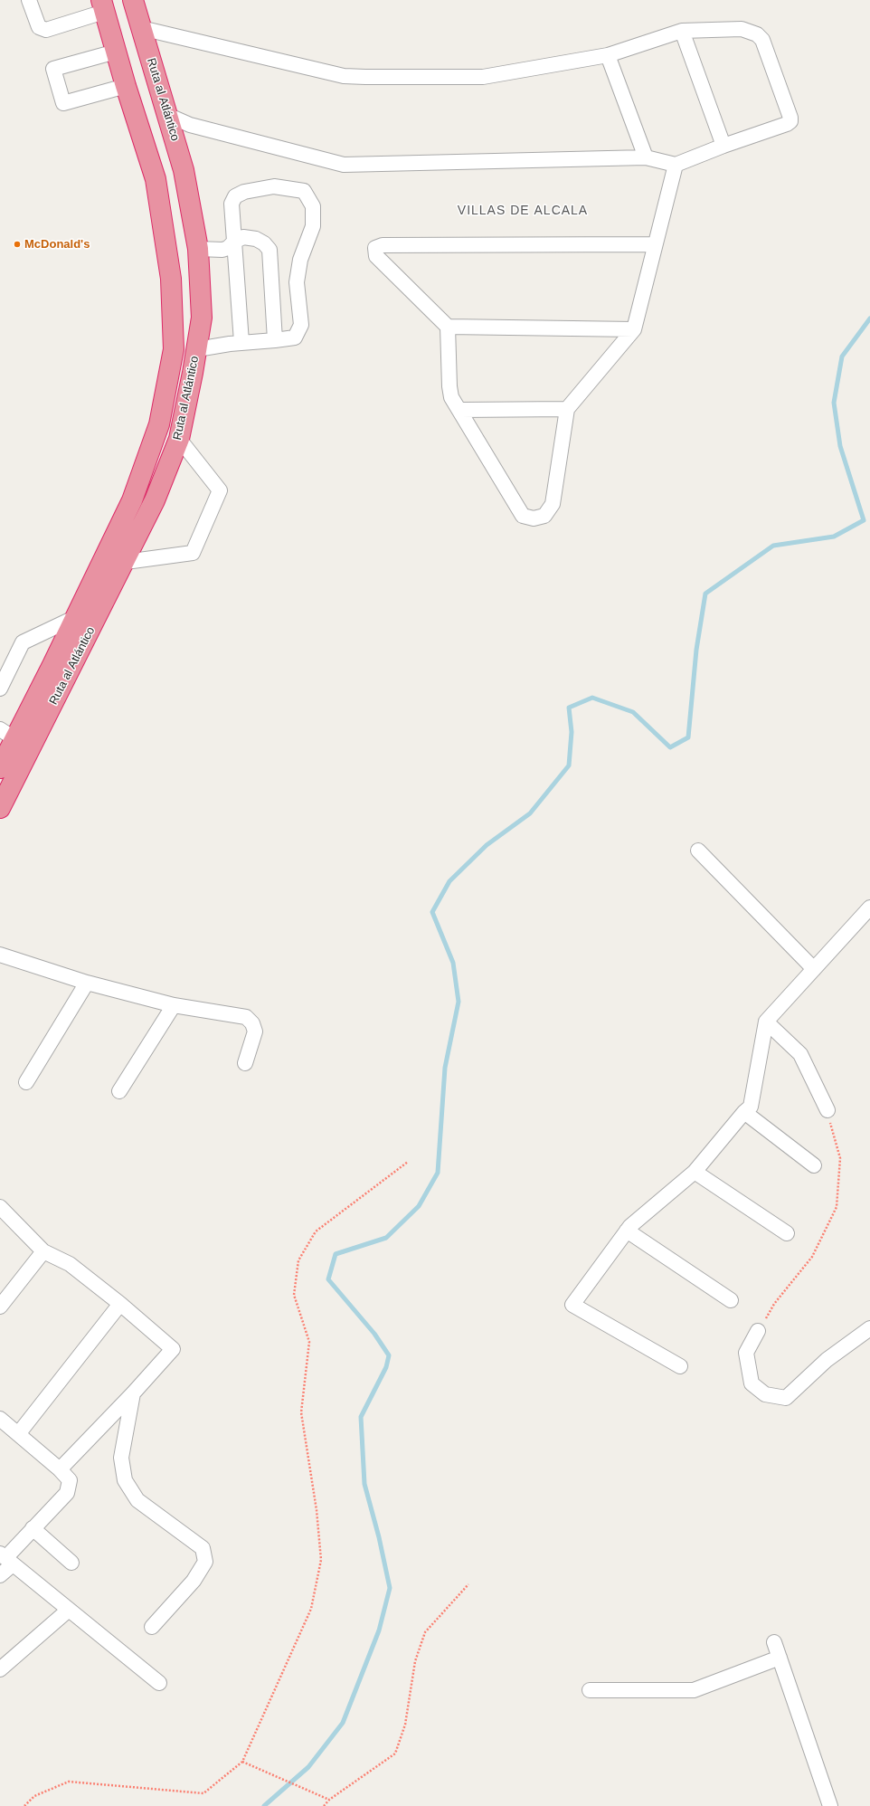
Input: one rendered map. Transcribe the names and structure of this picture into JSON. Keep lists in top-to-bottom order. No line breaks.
{"streets":{"highway":["Ruta al Atlántico"]},"districts":["VILLAS DE ALCALA"],"places":["McDonald's"]}
